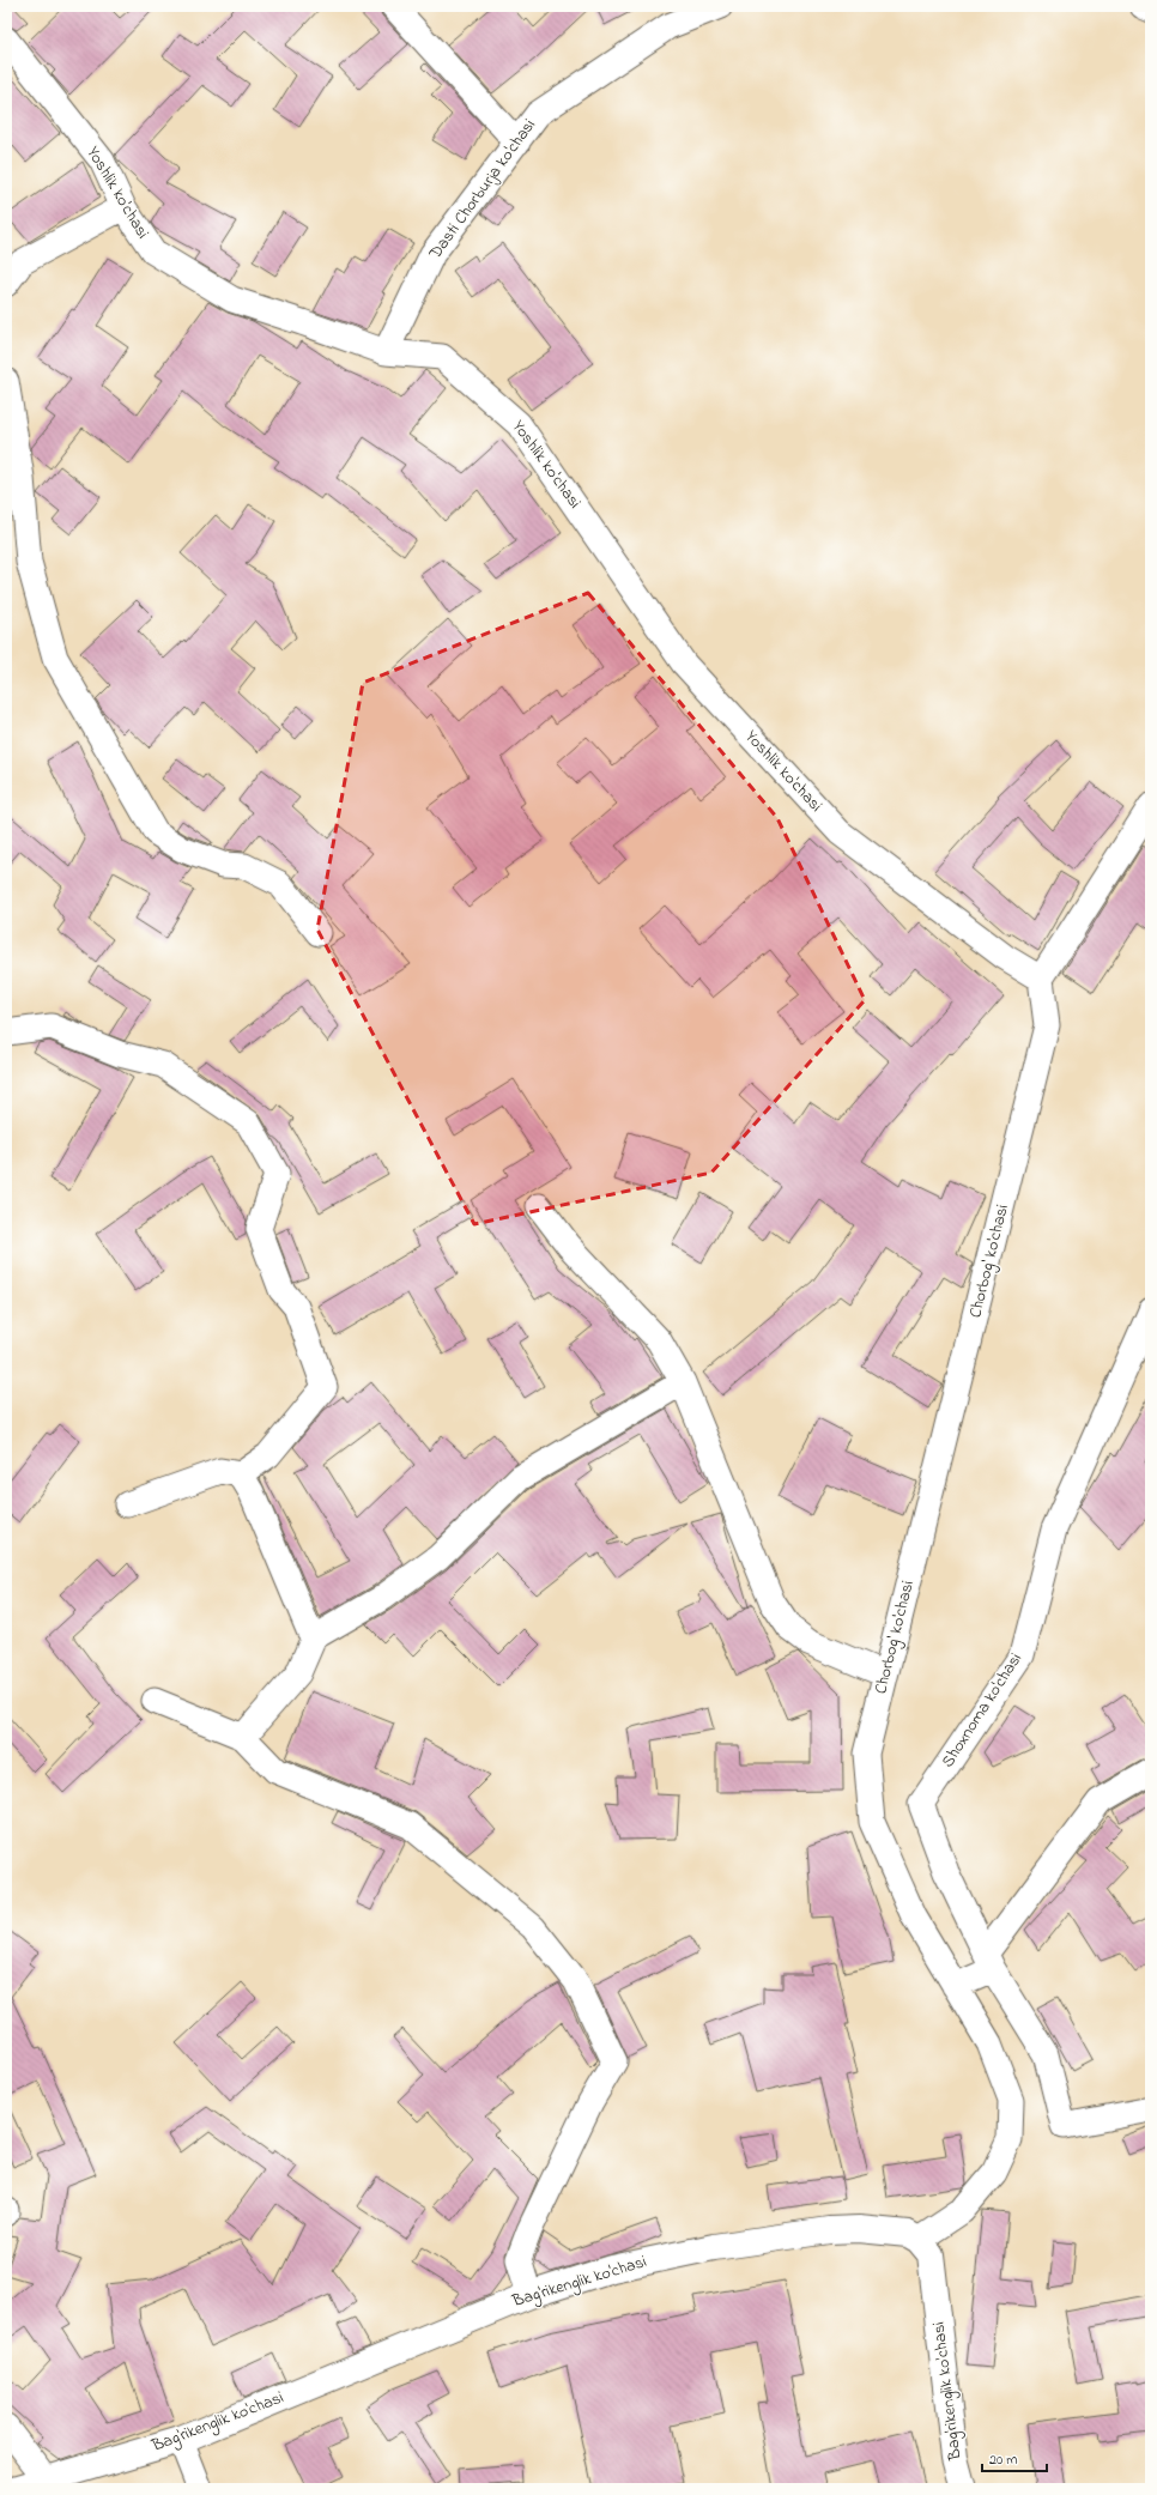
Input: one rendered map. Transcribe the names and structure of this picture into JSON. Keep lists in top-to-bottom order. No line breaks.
{"streets":{"main road":["Bag'rikenglik ko'chasi"],"street":["Dasti Chorburja ko'chasi","Yoshlik ko'chasi","Chorbog' ko'chasi","Shoxnoma ko'chasi"]},"crossings":[["Dasti Chorburja ko'chasi","Yoshlik ko'chasi"],["Yoshlik ko'chasi","Chorbog' ko'chasi"],["Chorbog' ko'chasi","Bag'rikenglik ko'chasi"]],"scale_bar":"20 m"}
